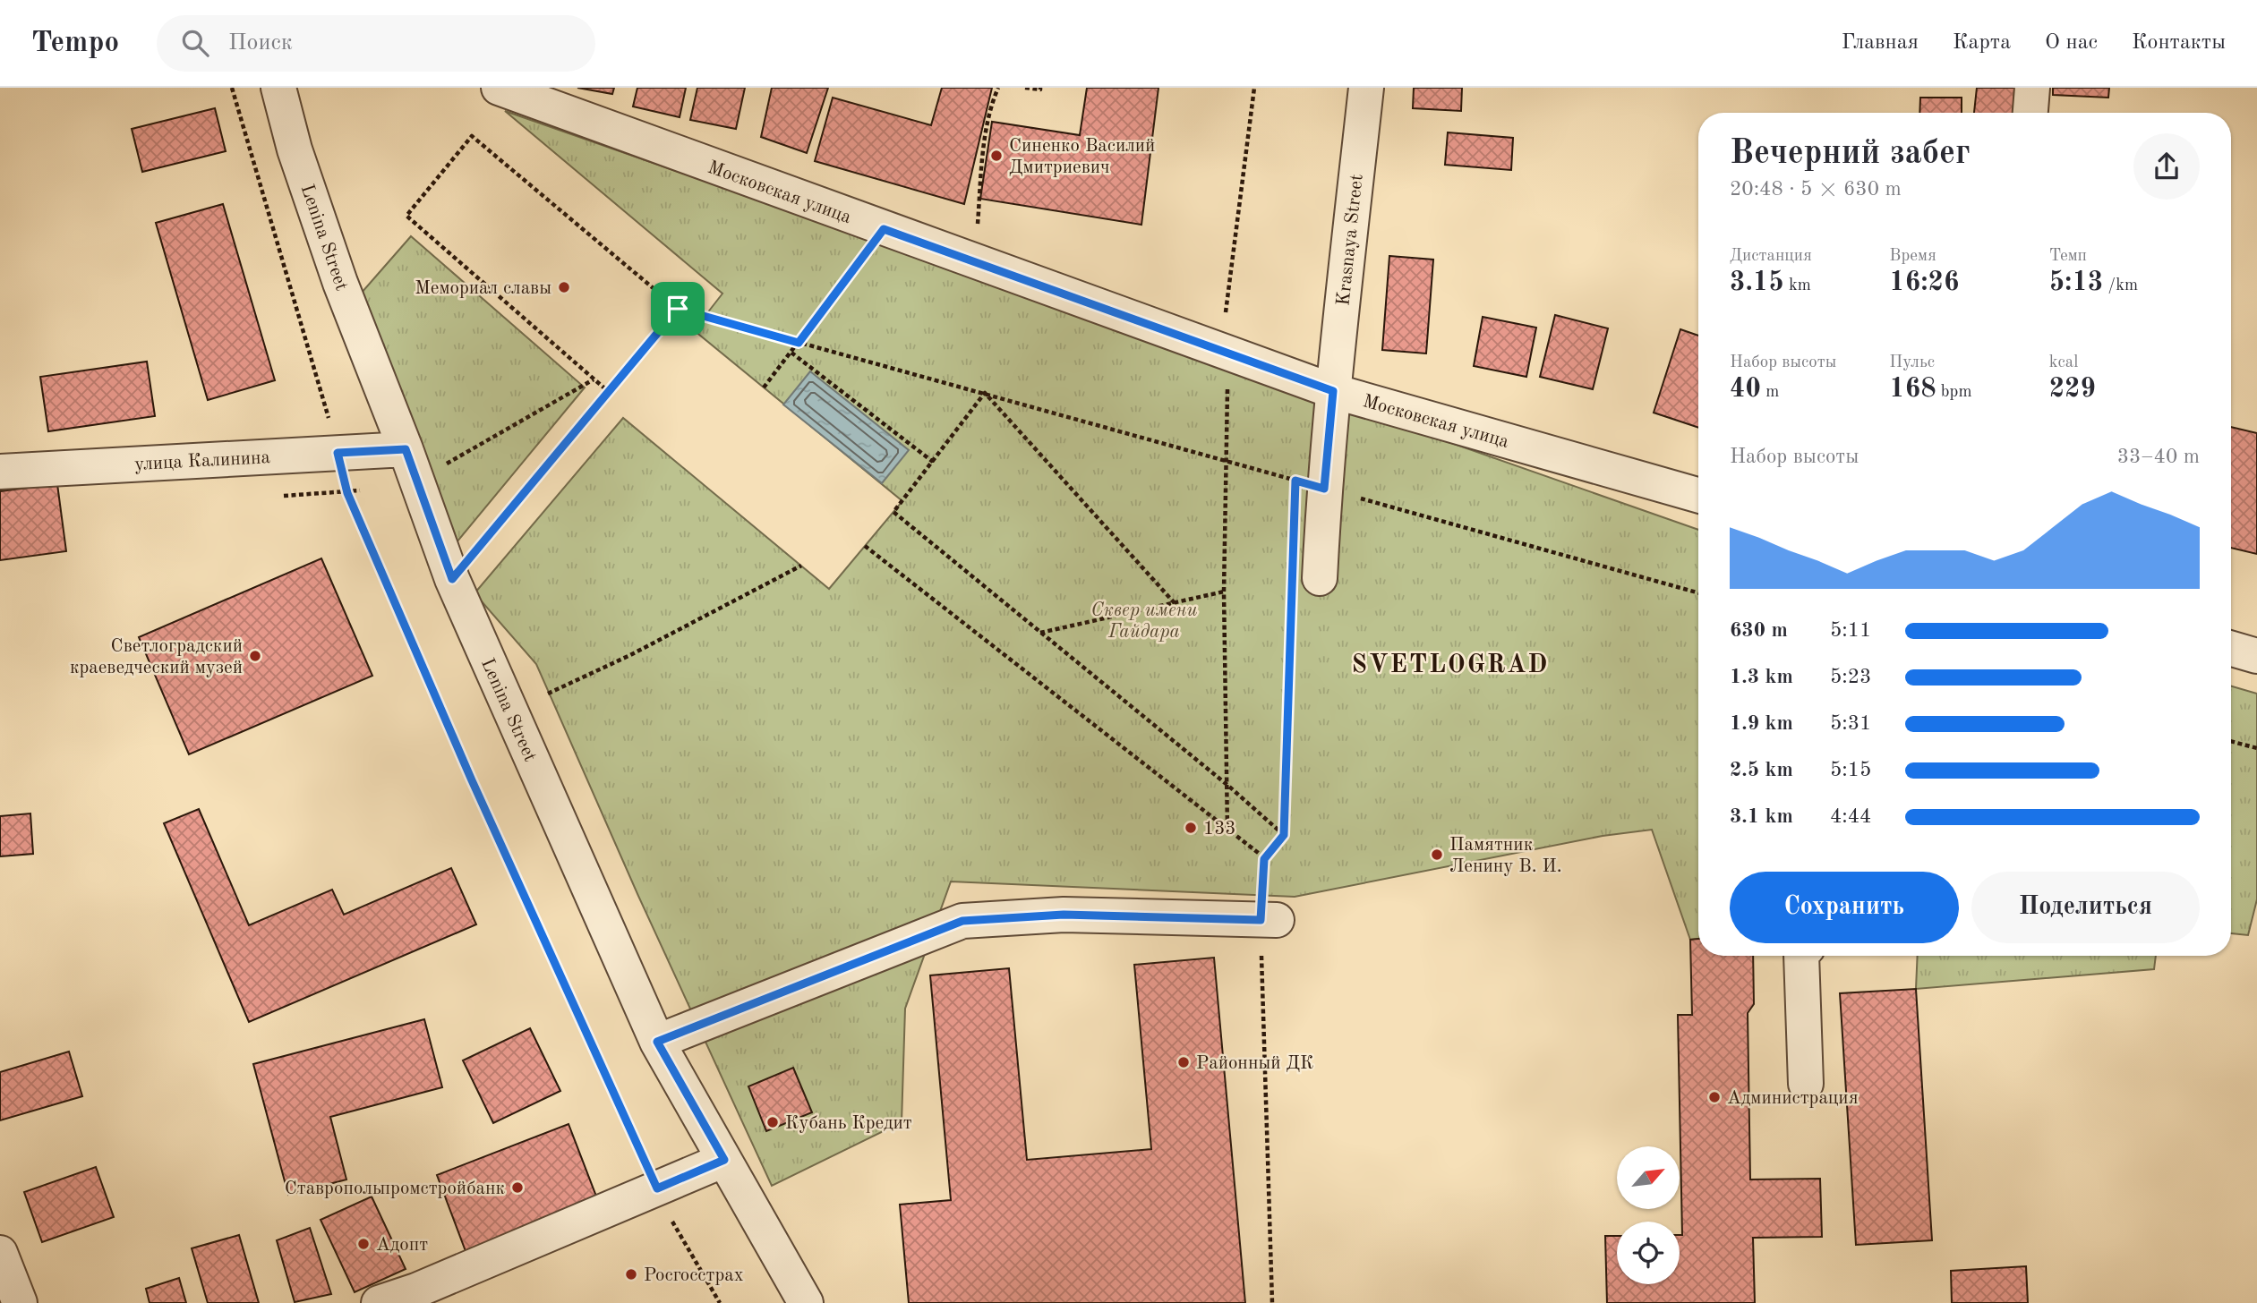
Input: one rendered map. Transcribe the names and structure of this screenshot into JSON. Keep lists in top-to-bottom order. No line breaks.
{"streets":{"street":["Московская улица","Lenina Street","Krasnaya Street","улица Калинина"]},"crossings":[["Московская улица","Krasnaya Street"],["Lenina Street","улица Калинина"]],"districts":["SVETLOGRAD"],"parks":["Сквер имени Гайдара"],"places":["Синенко Василий Дмитриевич","Мемориал славы","Светлоградский краеведческий музей","133","Памятник Ленину В. И.","Районный ДК","Администрация","Кубань Кредит","Ставропольпромстройбанк","Адопт","Росгосстрах"],"north":"top right","page":{"header":"Tempo","search":"Поиск","nav":["Главная","Карта","О нас","Контакты"],"heading":["Вечерний забег","20:48 · 5 × 630 m"],"stats":[["Дистанция","3.15 km"],["Время","16:26"],["Темп","5:13 /km"],["Набор высоты","40 m"],["Пульс","168 bpm"],["kcal","229"]],"chart":["Набор высоты","33–40 m"],"list":[{"name":"630 m","note":"5:11"},{"name":"1.3 km","note":"5:23"},{"name":"1.9 km","note":"5:31"},{"name":"2.5 km","note":"5:15"},{"name":"3.1 km","note":"4:44"}],"buttons":["Сохранить","Поделиться"]}}
